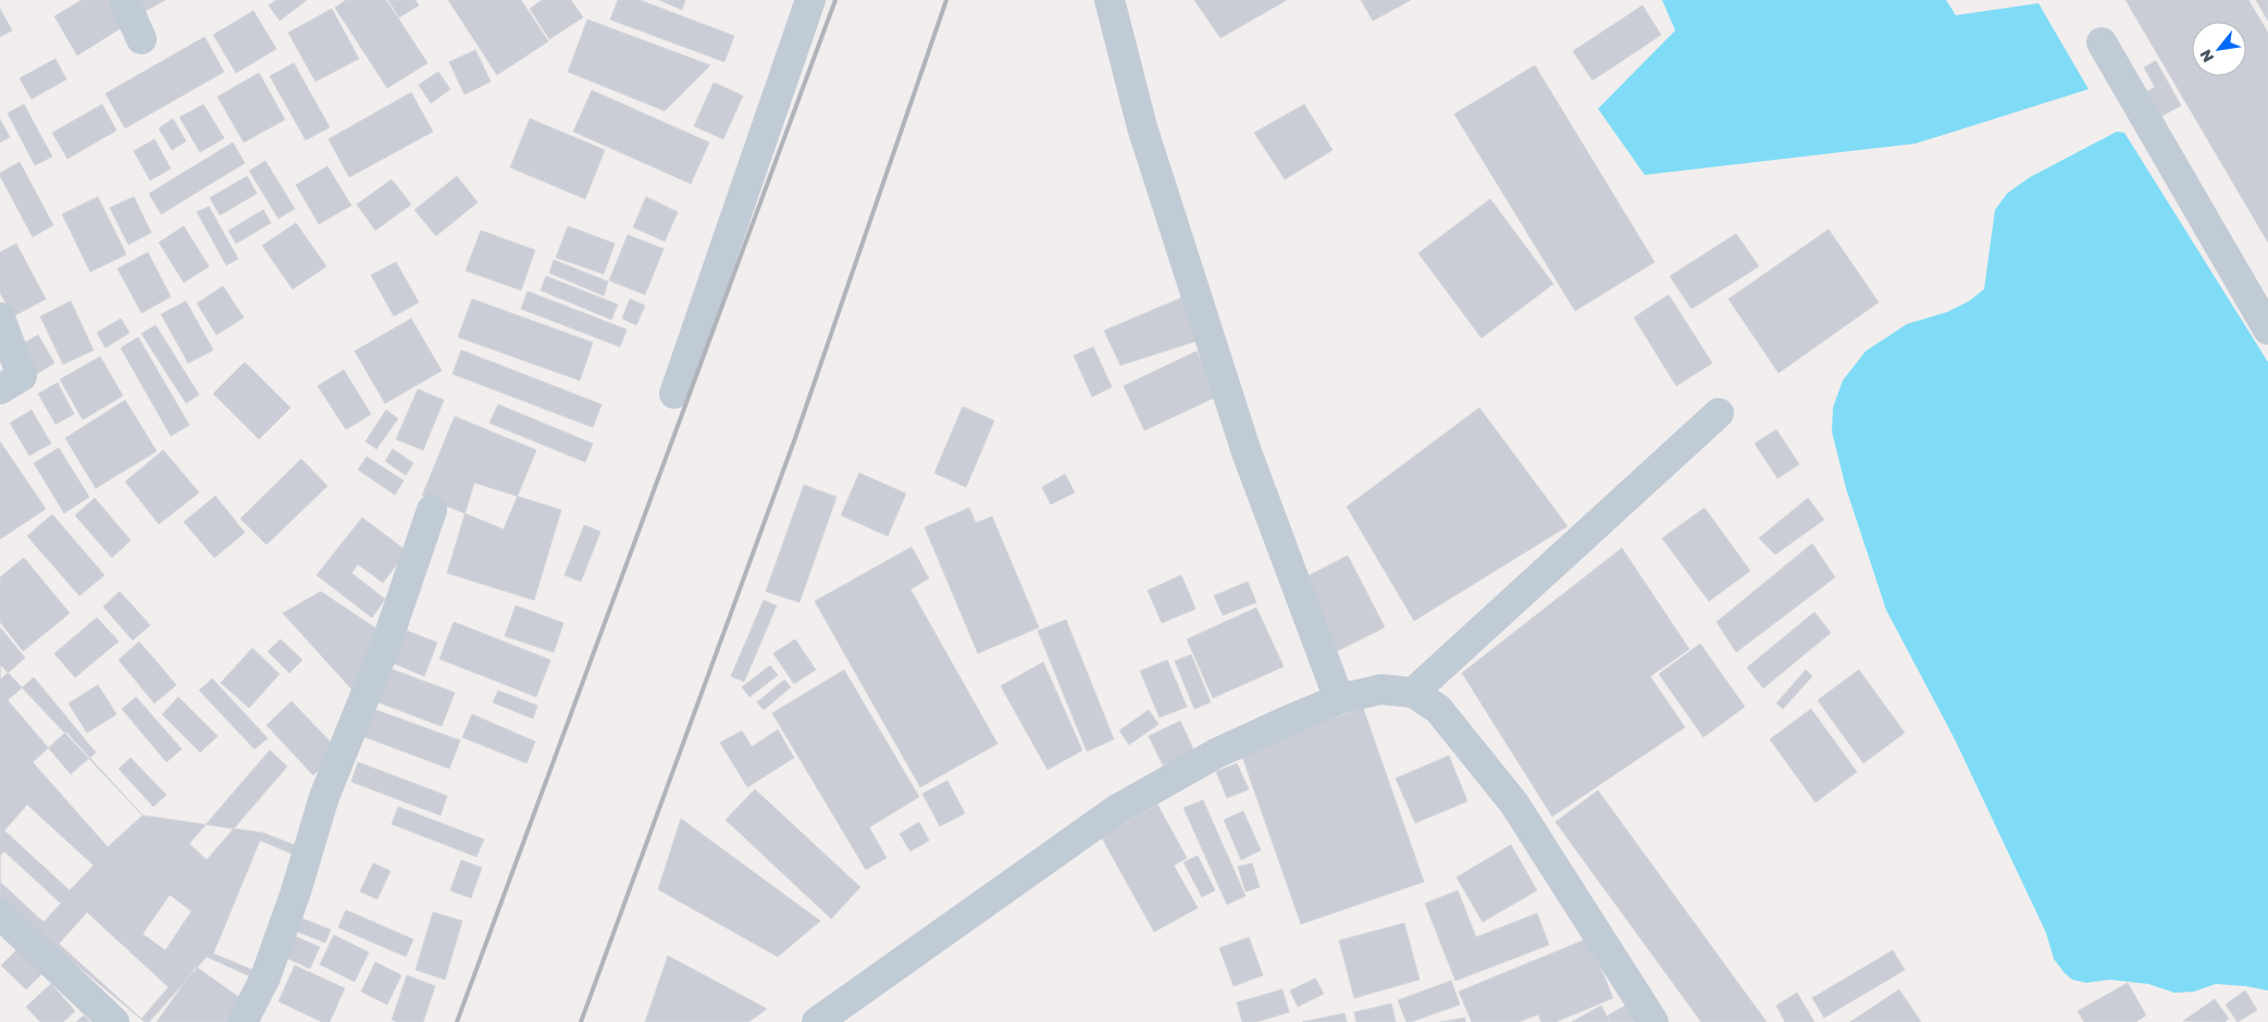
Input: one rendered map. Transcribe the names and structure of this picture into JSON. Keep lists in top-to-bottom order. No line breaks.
{"north":"bottom left"}
